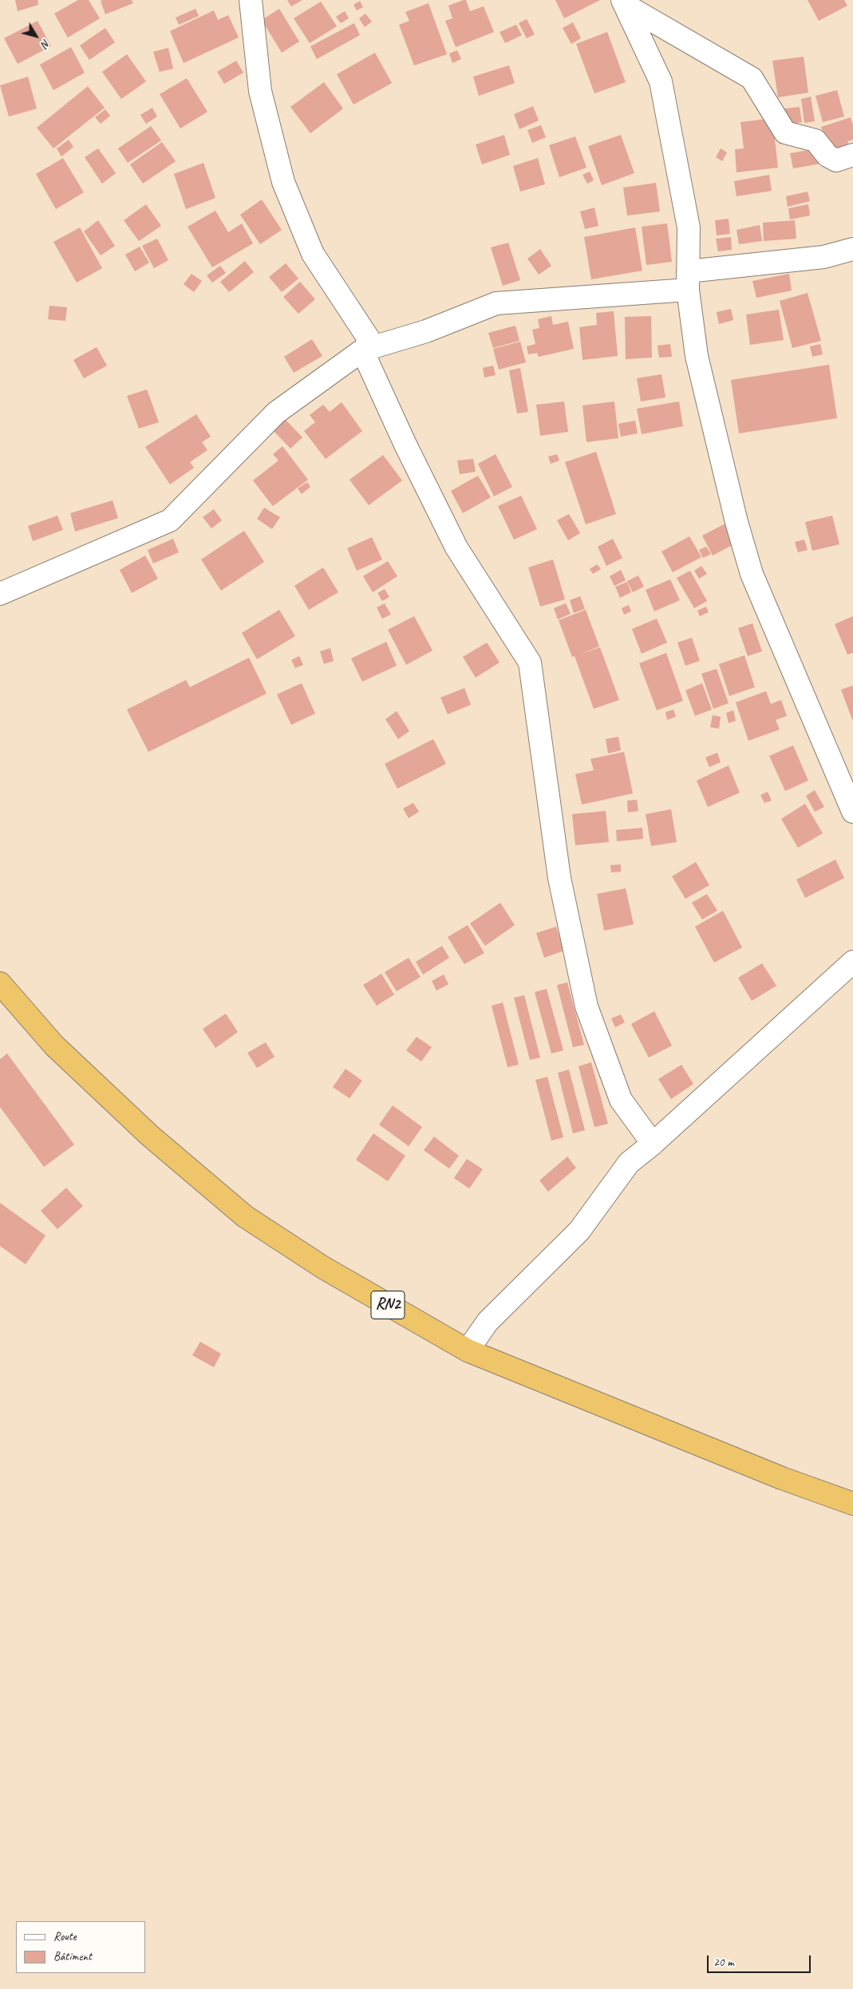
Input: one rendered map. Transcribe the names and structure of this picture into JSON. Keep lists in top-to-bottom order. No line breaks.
{"streets":{"highway":["RN2"]},"legend":["Route","Bâtiment"],"scale_bar":"20 m","north":"bottom right"}
